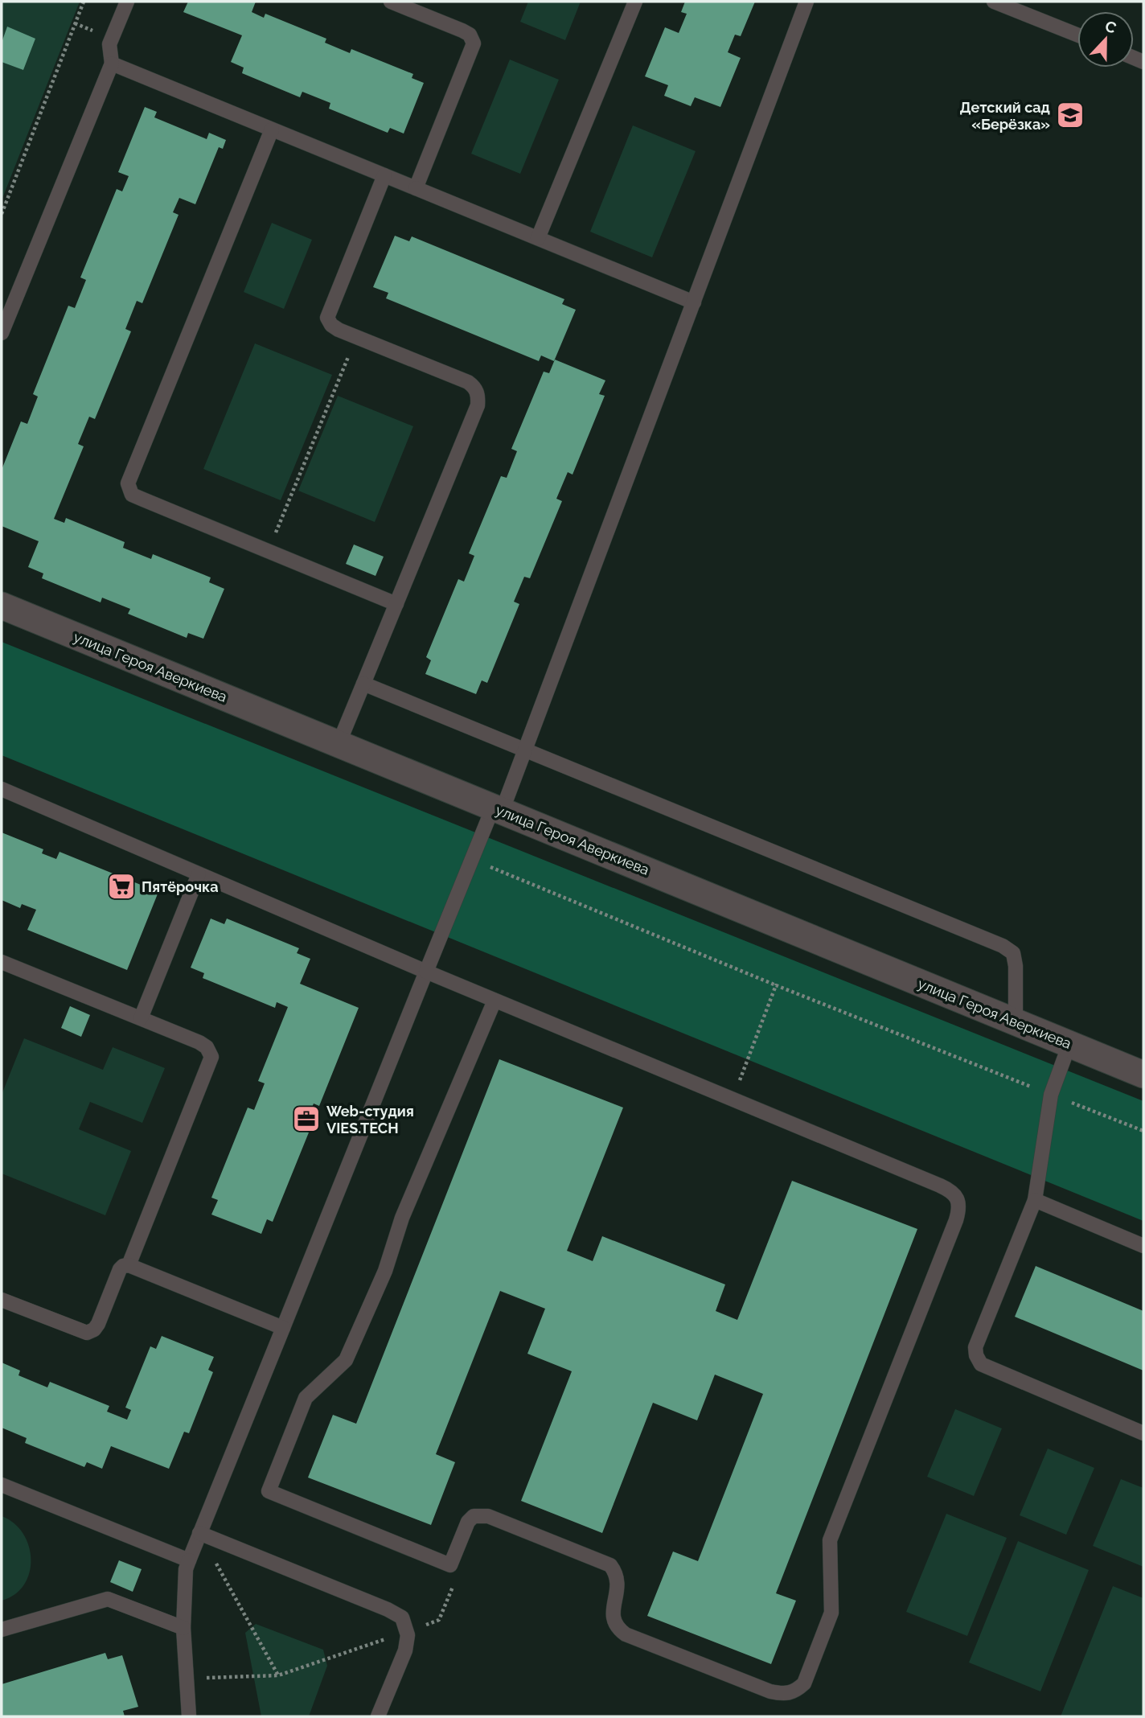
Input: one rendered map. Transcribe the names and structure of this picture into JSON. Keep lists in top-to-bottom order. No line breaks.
{"streets":{"street":["улица Героя Аверкиева"]},"places":{"school or university":["Детский сад «Берёзка»"],"supermarket":["Пятёрочка"],"office":["Web-студия VIES.TECH"]},"north":"top"}
